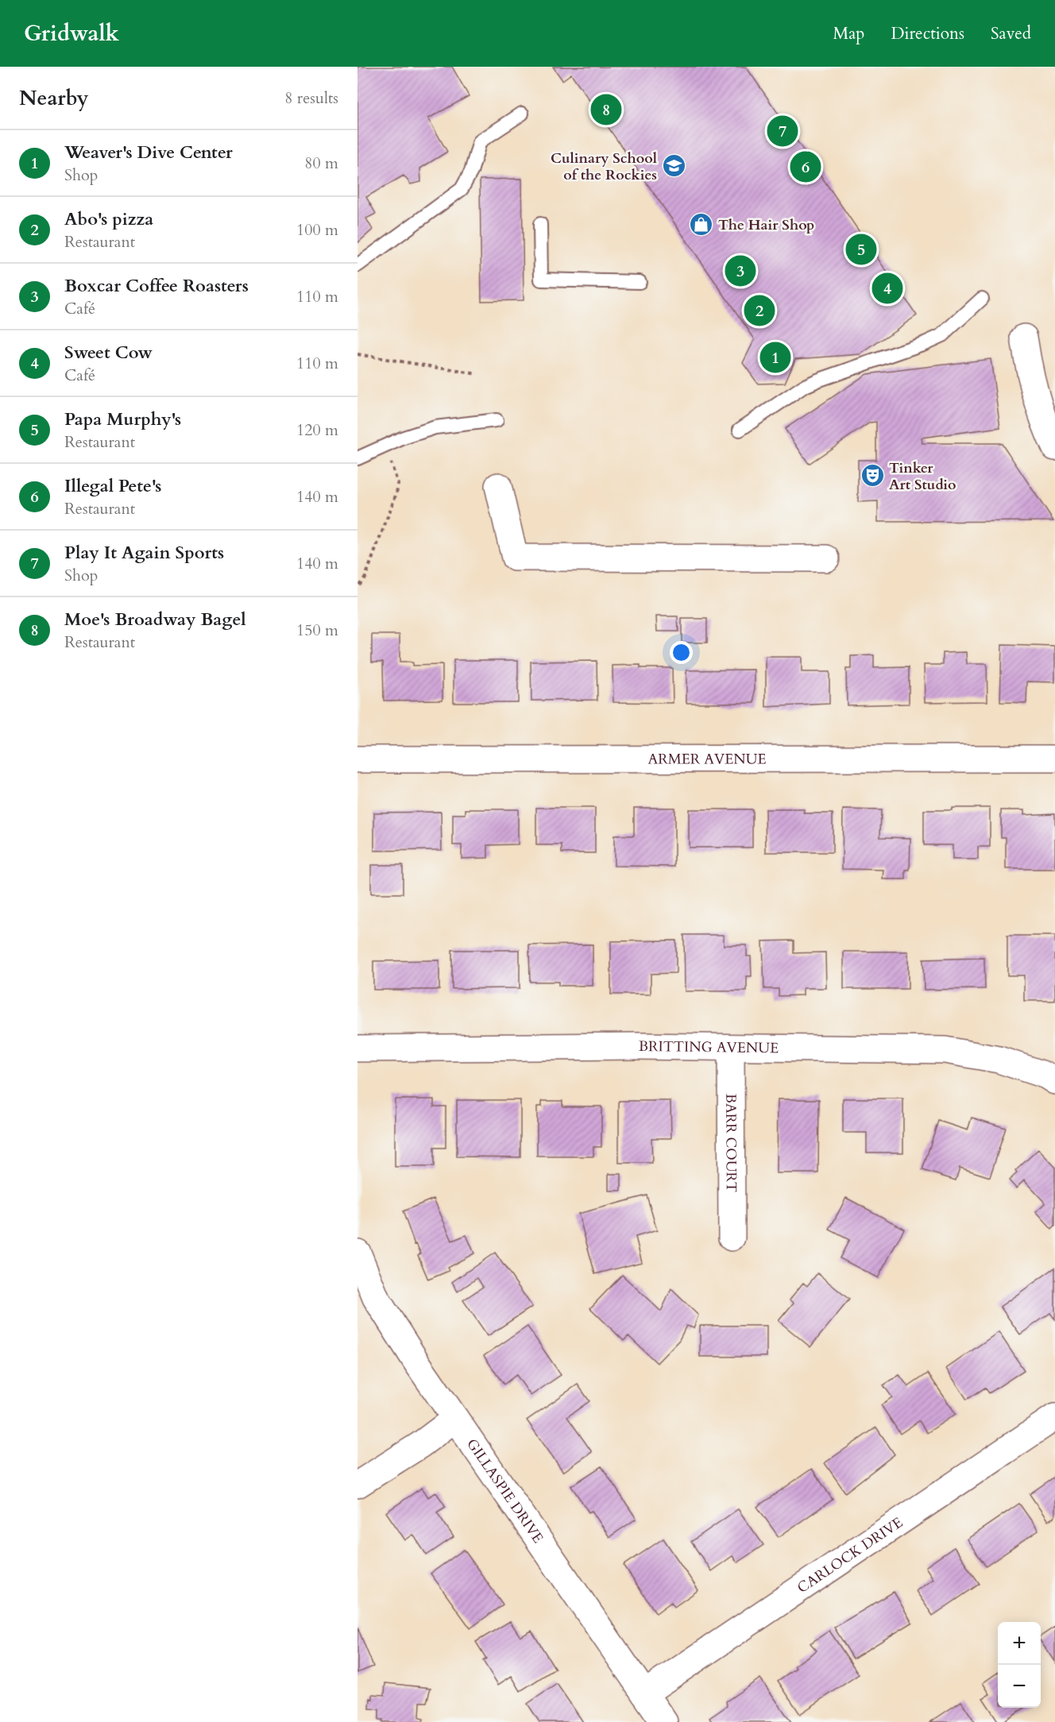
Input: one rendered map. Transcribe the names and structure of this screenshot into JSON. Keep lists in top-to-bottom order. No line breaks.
{"streets":{"street":["ARMER AVENUE","BRITTING AVENUE","BARR COURT","GILLASPIE DRIVE","CARLOCK DRIVE"]},"crossings":[["BRITTING AVENUE","BARR COURT"],["GILLASPIE DRIVE","CARLOCK DRIVE"]],"places":{"school or university":["Culinary School of the Rockies"],"shop":["The Hair Shop"],"theatre":["Tinker Art Studio"]},"page":{"header":"Gridwalk","nav":["Map","Directions","Saved"],"heading":["Nearby","8 results"],"pins":["8","7","6","5","3","4","2","1"],"list":[{"mark":"1","name":"Weaver's Dive Center","note":"Shop","value":"80 m"},{"mark":"2","name":"Abo's pizza","note":"Restaurant","value":"100 m"},{"mark":"3","name":"Boxcar Coffee Roasters","note":"Café","value":"110 m"},{"mark":"4","name":"Sweet Cow","note":"Café","value":"110 m"},{"mark":"5","name":"Papa Murphy's","note":"Restaurant","value":"120 m"},{"mark":"6","name":"Illegal Pete's","note":"Restaurant","value":"140 m"},{"mark":"7","name":"Play It Again Sports","note":"Shop","value":"140 m"},{"mark":"8","name":"Moe's Broadway Bagel","note":"Restaurant","value":"150 m"}],"map_buttons":["+","−"]}}
